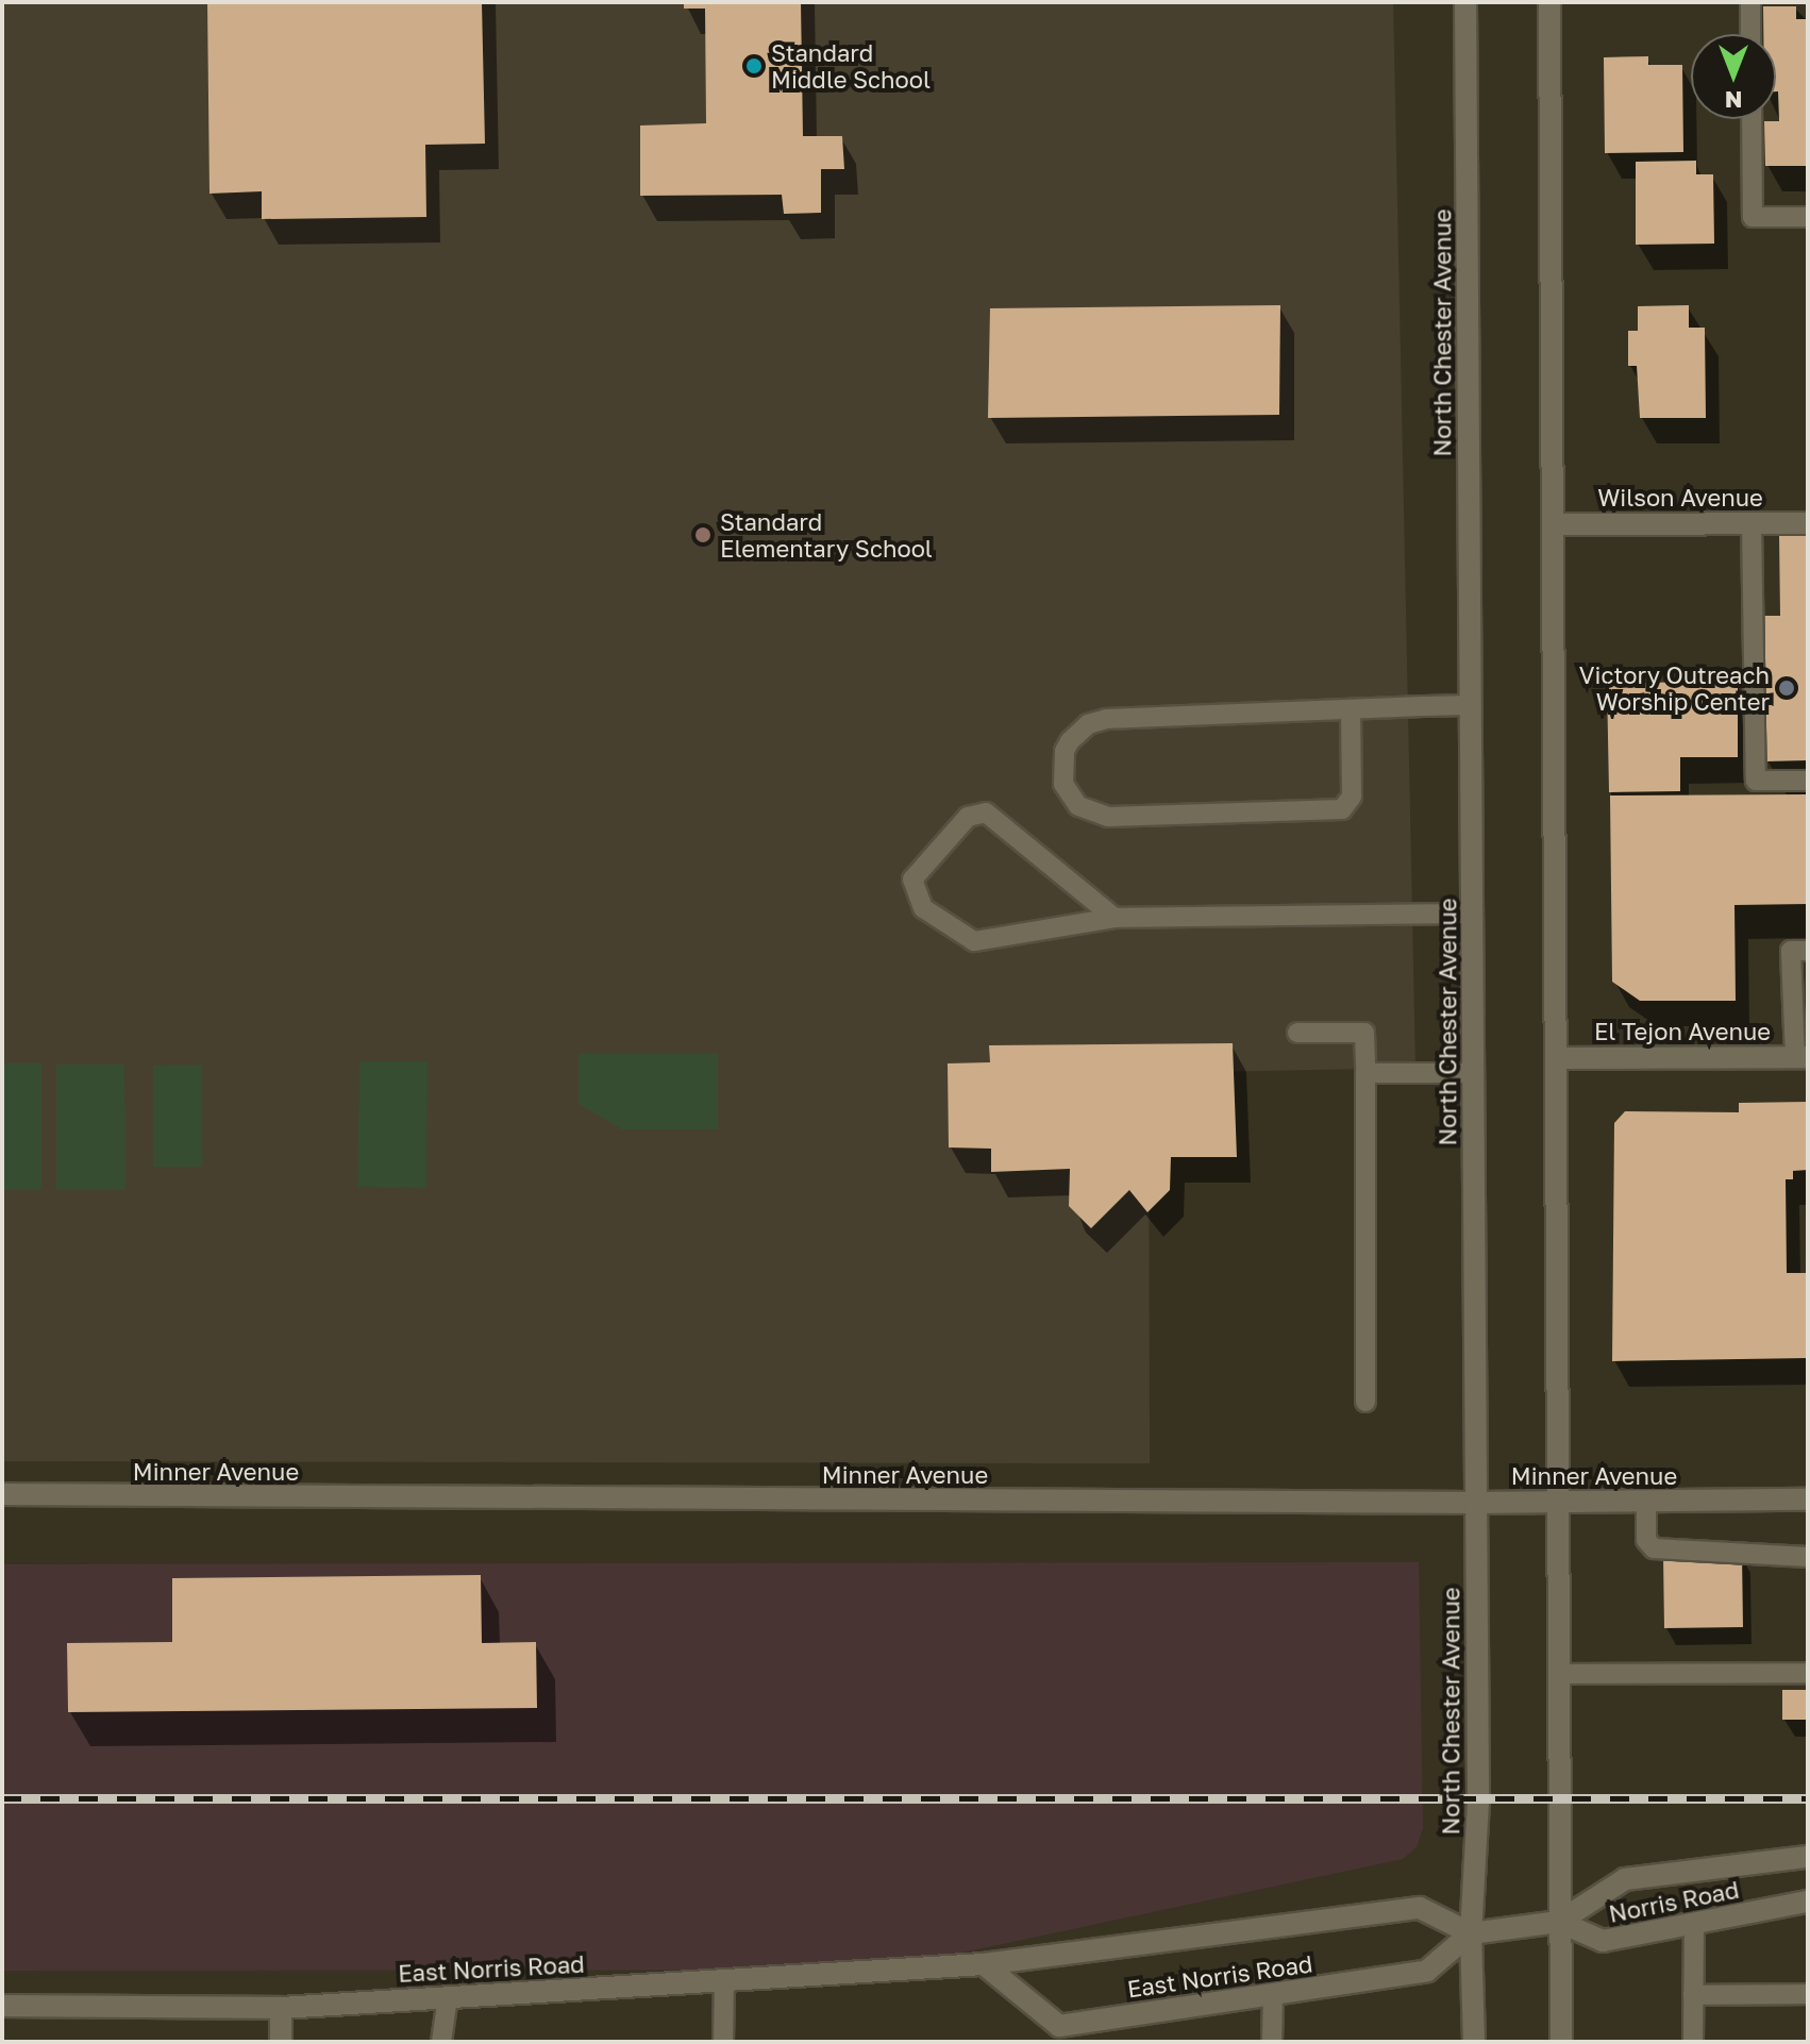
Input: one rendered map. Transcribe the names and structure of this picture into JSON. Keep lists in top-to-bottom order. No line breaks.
{"streets":{"street":["North Chester Avenue","Wilson Avenue","El Tejon Avenue","Minner Avenue","Norris Road","East Norris Road"]},"crossings":[["North Chester Avenue","Minner Avenue"],["North Chester Avenue","East Norris Road"]],"places":["Standard Middle School","Standard Elementary School","Victory Outreach Worship Center"],"north":"bottom"}
